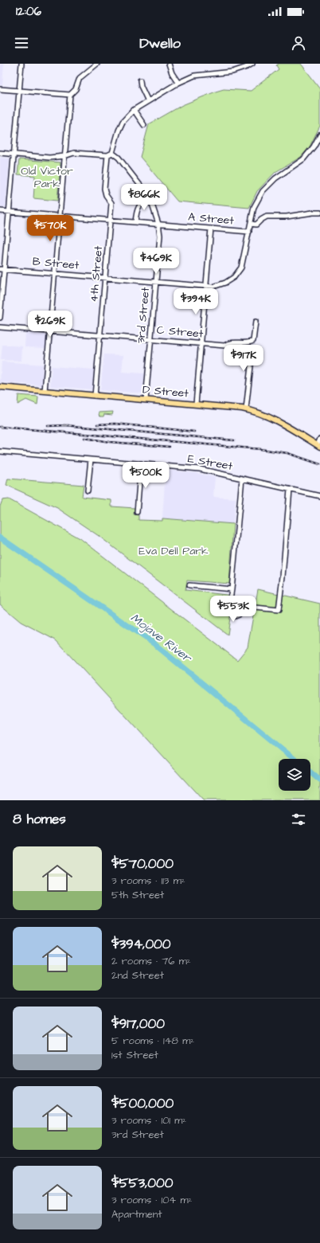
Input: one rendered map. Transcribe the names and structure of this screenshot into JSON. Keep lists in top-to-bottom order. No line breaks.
{"streets":{"main road":["D Street"],"street":["A Street","B Street","4th Street","3rd Street","C Street","E Street"]},"crossings":[["A Street","B Street"],["A Street","4th Street"],["A Street","3rd Street"],["B Street","4th Street"],["B Street","3rd Street"],["4th Street","C Street"],["4th Street","D Street"],["3rd Street","C Street"],["3rd Street","D Street"]],"water":["Mojave River"],"parks":["Old Victor Park","Eva Dell Park"],"page":{"status":"12:06","header":"Dwello","price":["$866K","$570K","$469K","$394K","$269K","$917K","$500K","$553K"],"heading":"8 homes","list":[{"name":"$570,000","note":"3 rooms · 113 m² · 5th Street"},{"name":"$394,000","note":"2 rooms · 76 m² · 2nd Street"},{"name":"$917,000","note":"5 rooms · 148 m² · 1st Street"},{"name":"$500,000","note":"3 rooms · 101 m² · 3rd Street"},{"name":"$553,000","note":"3 rooms · 104 m² · Apartment"}]}}
